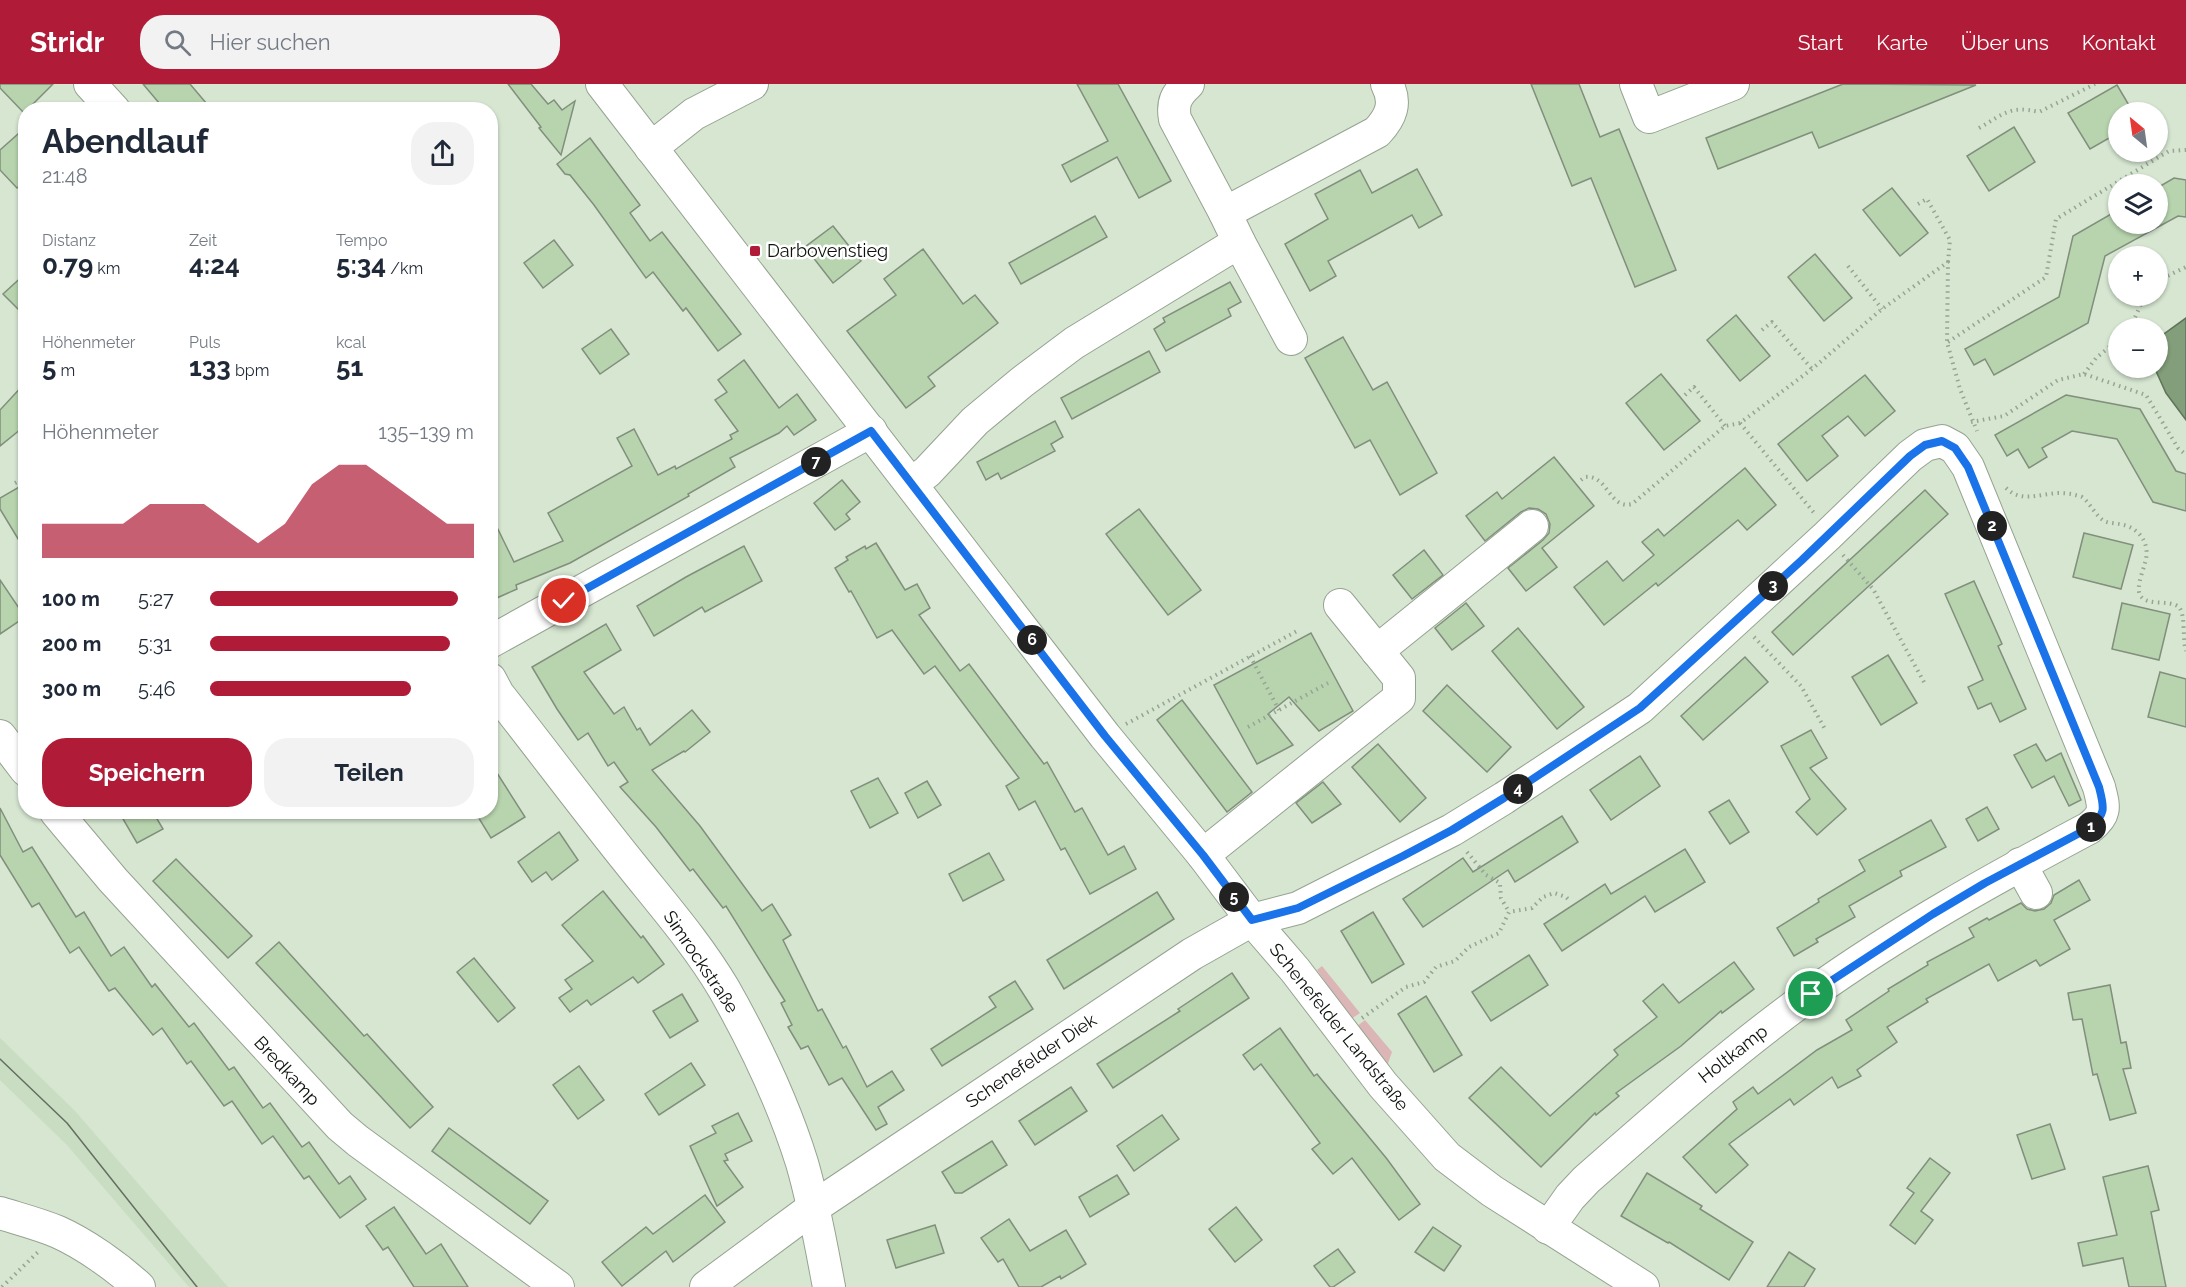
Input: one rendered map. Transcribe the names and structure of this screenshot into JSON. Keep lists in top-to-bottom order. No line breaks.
{"streets":{"street":["Simrockstraße","Schenefelder Landstraße","Holtkamp","Schenefelder Diek","Bredkamp"]},"crossings":[["Simrockstraße","Schenefelder Diek"],["Schenefelder Landstraße","Holtkamp"],["Schenefelder Landstraße","Schenefelder Diek"],["Holtkamp","Schenefelder Diek"]],"places":{"transit":["Darbovenstieg"]},"north":"top left","page":{"header":"Stridr","search":"Hier suchen","nav":["Start","Karte","Über uns","Kontakt"],"map_buttons":["+","−"],"heading":["Abendlauf","21:48"],"stats":[["Distanz","0.79 km"],["Zeit","4:24"],["Tempo","5:34 /km"],["Höhenmeter","5 m"],["Puls","133 bpm"],["kcal","51"]],"chart":["Höhenmeter","135–139 m"],"pins":["7","2","3","6","4","1","5"],"list":[{"name":"100 m","note":"5:27"},{"name":"200 m","note":"5:31"},{"name":"300 m","note":"5:46"}],"buttons":["Speichern","Teilen"]}}
